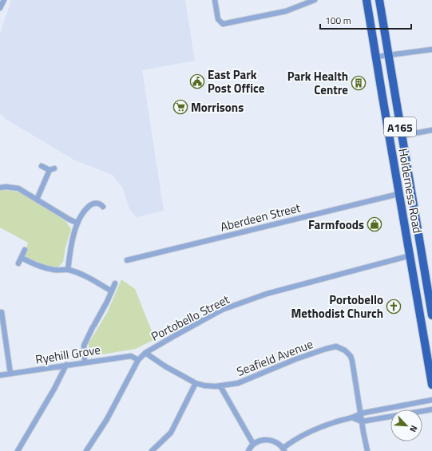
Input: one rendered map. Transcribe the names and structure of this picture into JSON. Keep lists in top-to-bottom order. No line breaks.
{"streets":{"highway":["A165","Holderness Road"],"street":["Aberdeen Street","Portobello Street","Ryehill Grove","Seafield Avenue"]},"crossings":[["Holderness Road","Aberdeen Street"],["Holderness Road","Portobello Street"],["Portobello Street","Ryehill Grove"],["Portobello Street","Seafield Avenue"]],"places":{"public building":["East Park Post Office"],"building":["Park Health Centre"],"supermarket":["Morrisons"],"shop":["Farmfoods"],"church":["Portobello Methodist Church"]},"scale_bar":"100 m","north":"bottom right"}
